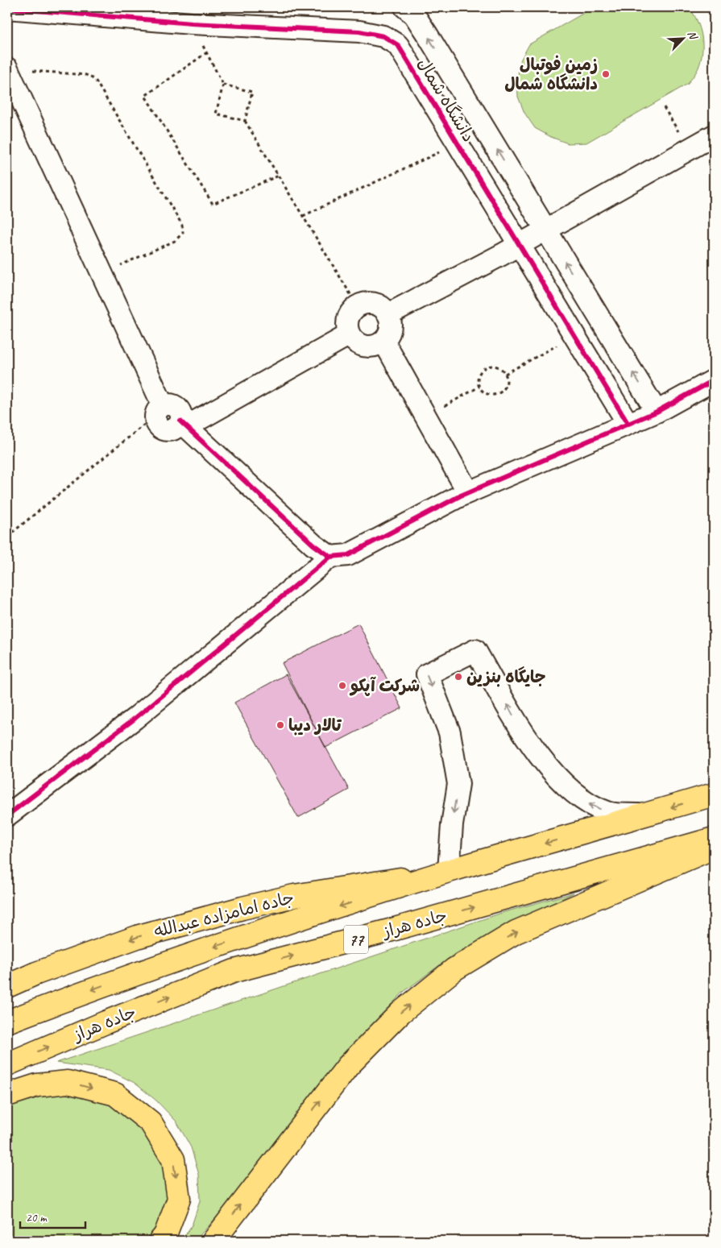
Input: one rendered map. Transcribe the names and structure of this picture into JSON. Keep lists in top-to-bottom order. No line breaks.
{"streets":{"main road":["جاده امامزاده عبدالله","جاده هراز","77"],"street":["دانشگاه شمال"]},"crossings":[["جاده امامزاده عبدالله","جاده هراز"]],"one_way":["جاده امامزاده عبدالله"],"places":["زمین فوتبال دانشگاه شمال","جایگاه بنزین","شرکت آپکو","تالار دیبا"],"scale_bar":"20 m","north":"top right"}
